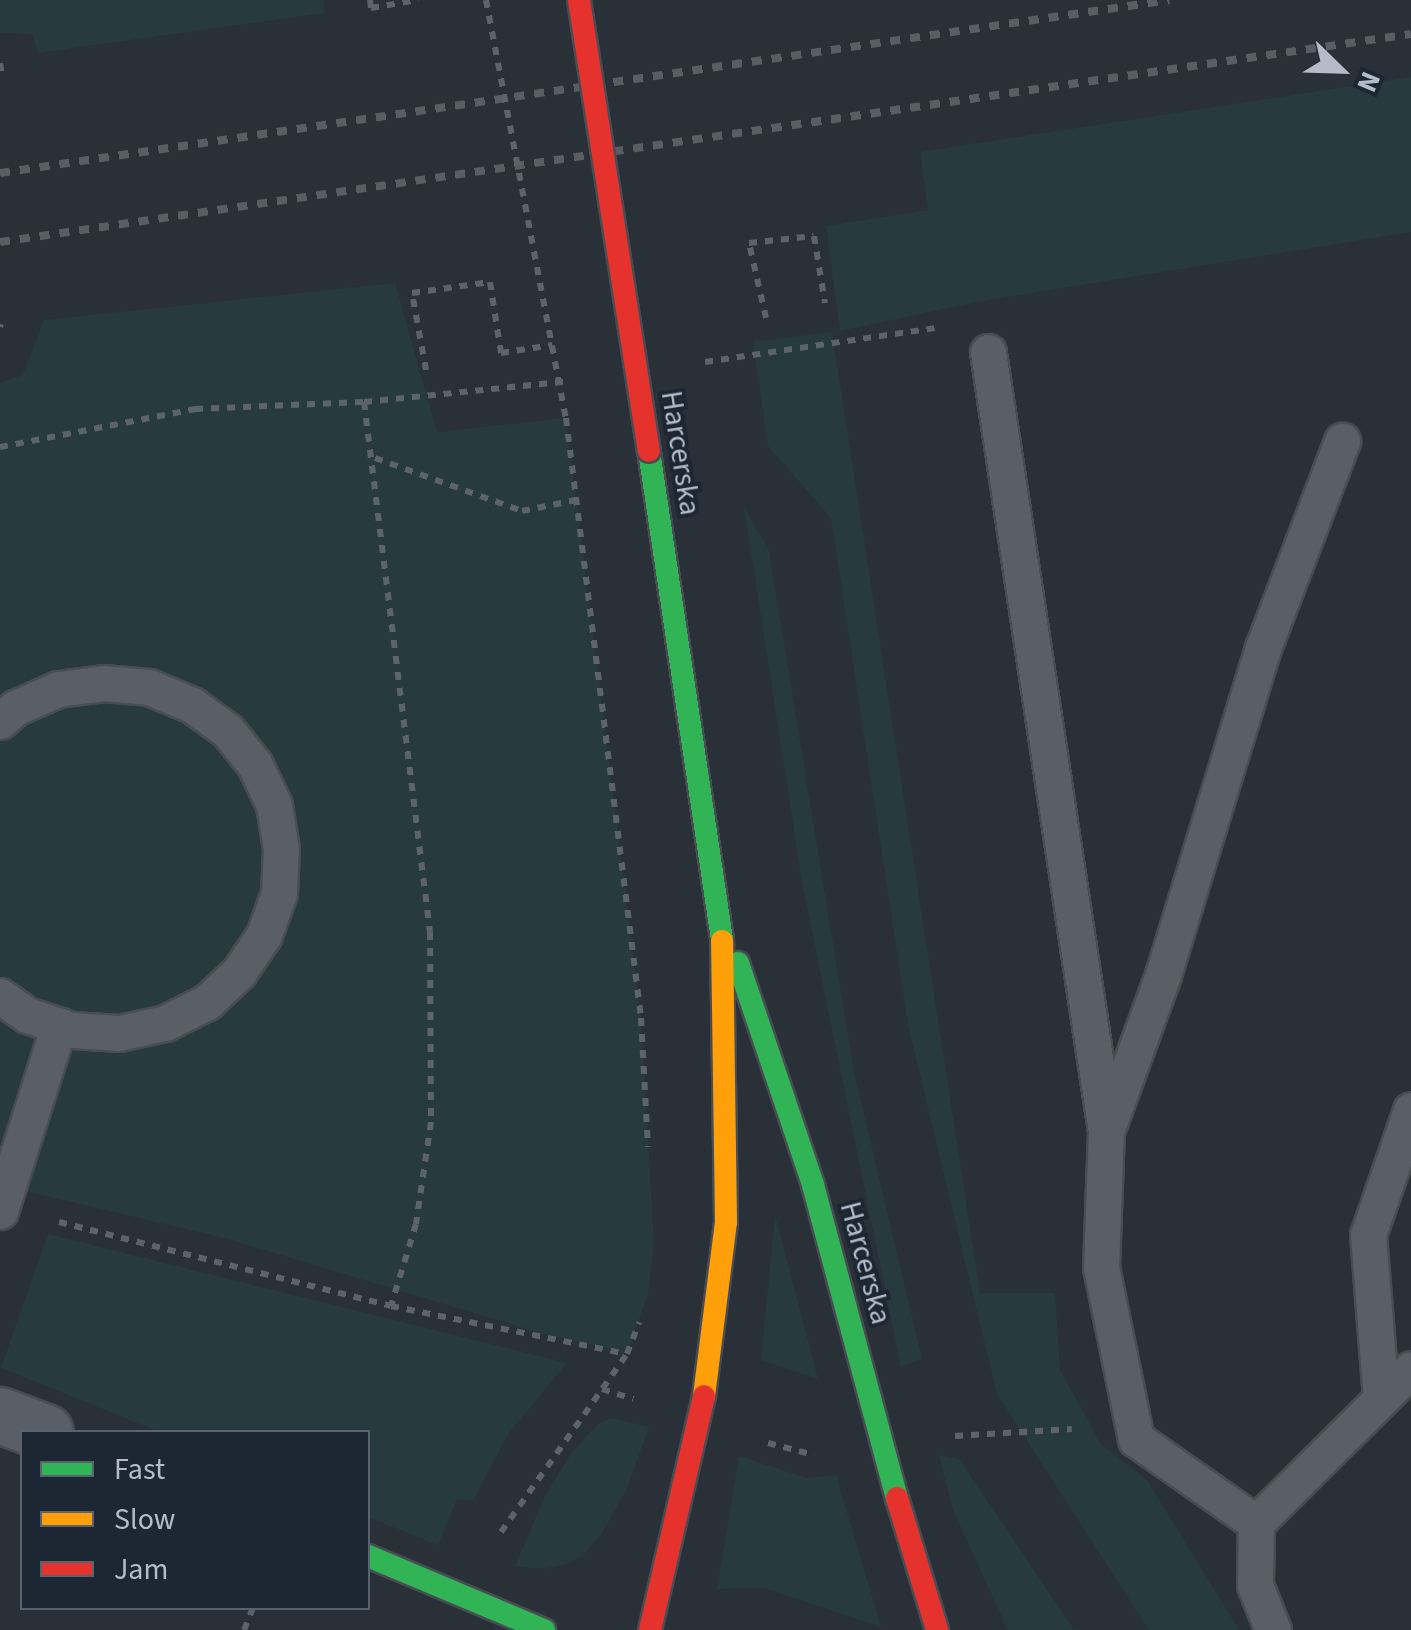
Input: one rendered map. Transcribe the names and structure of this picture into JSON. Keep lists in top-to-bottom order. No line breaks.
{"streets":{"street":["Harcerska"]},"legend":["Fast","Slow","Jam"],"north":"bottom right"}
